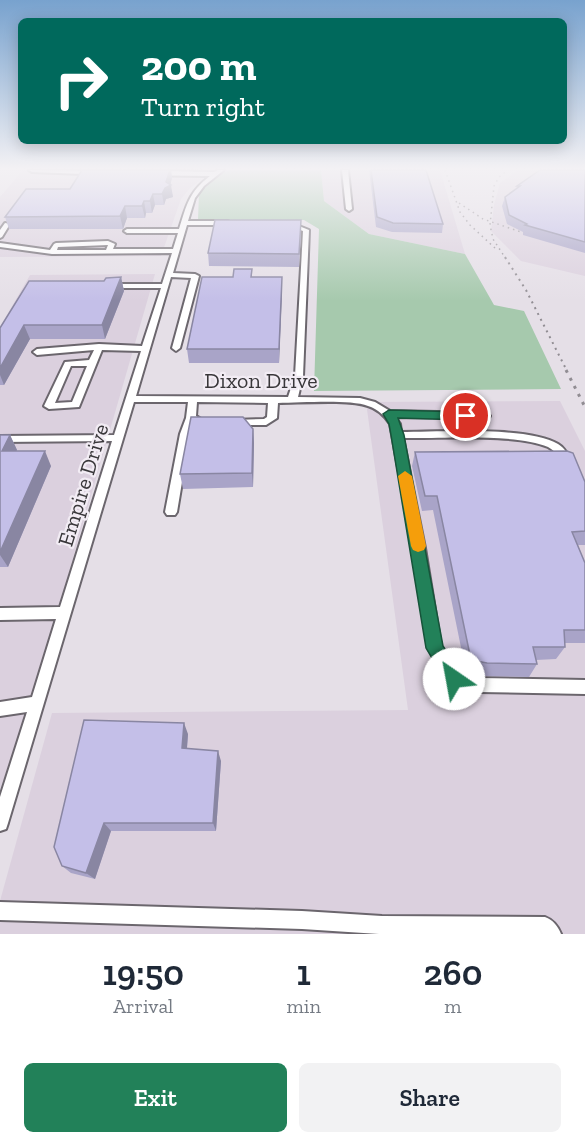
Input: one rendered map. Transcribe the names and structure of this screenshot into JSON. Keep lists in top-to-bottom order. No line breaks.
{"streets":{"street":["Dixon Drive","Empire Drive"]},"crossings":[["Dixon Drive","Empire Drive"]],"page":{"turn":["200 m","Turn right"],"eta":["19:50","Arrival","1","min","260","m"],"buttons":["Exit","Share"]}}
